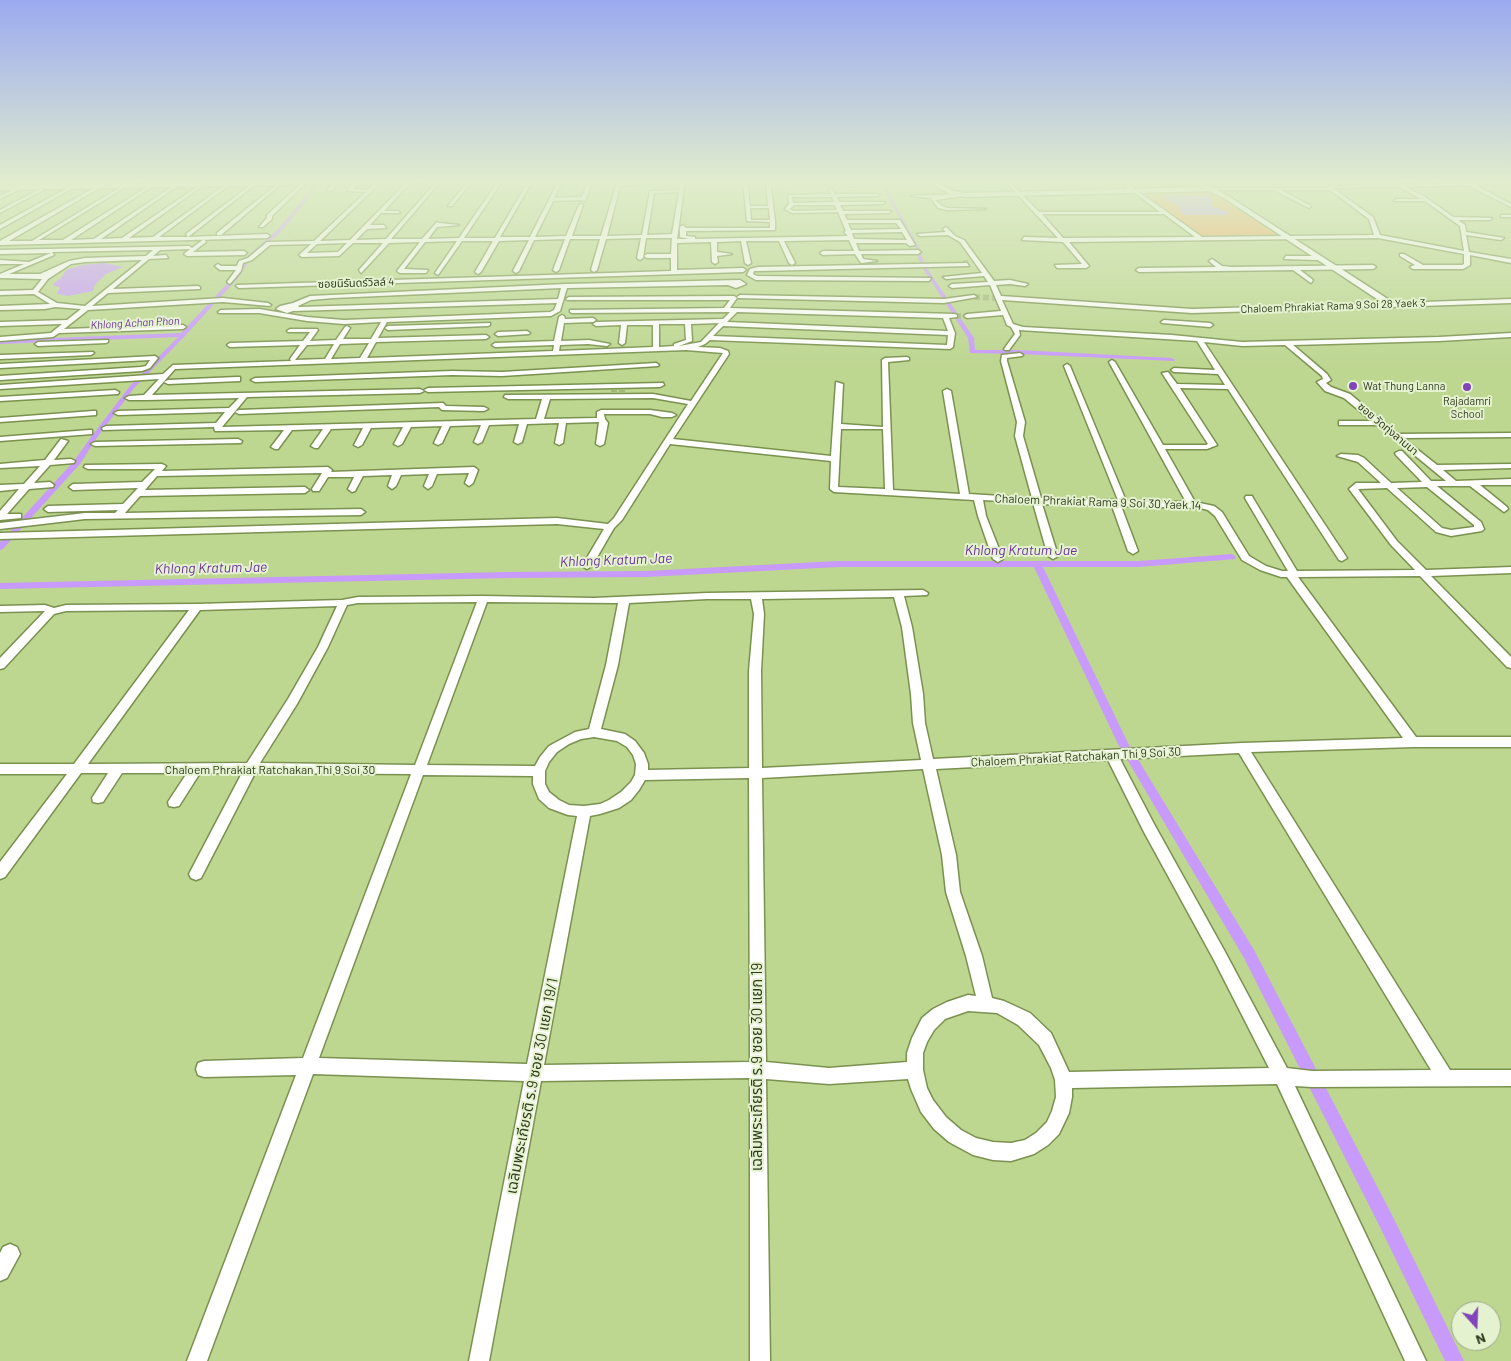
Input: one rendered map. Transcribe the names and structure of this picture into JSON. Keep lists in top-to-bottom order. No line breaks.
{"streets":{"main road":["Chaloem Phrakiat Rama 9 Soi 28 Yaek 3"],"street":["ซอยนิรันดร์วิลล์ 4","ซอย วัดทุ่งลานนา","Chaloem Phrakiat Rama 9 Soi 30 Yaek 14","Chaloem Phrakiat Ratchakan Thi 9 Soi 30","เฉลิมพระเกียรติ ร.9 ซอย 30 แยก 19","เฉลิมพระเกียรติ ร.9 ซอย 30 แยก 19/1"]},"crossings":[["Chaloem Phrakiat Ratchakan Thi 9 Soi 30","เฉลิมพระเกียรติ ร.9 ซอย 30 แยก 19"],["Chaloem Phrakiat Ratchakan Thi 9 Soi 30","เฉลิมพระเกียรติ ร.9 ซอย 30 แยก 19/1"]],"water":["Khlong Achan Phon","Khlong Kratum Jae"],"places":["Wat Thung Lanna","Rajadamri School"],"north":"bottom"}
